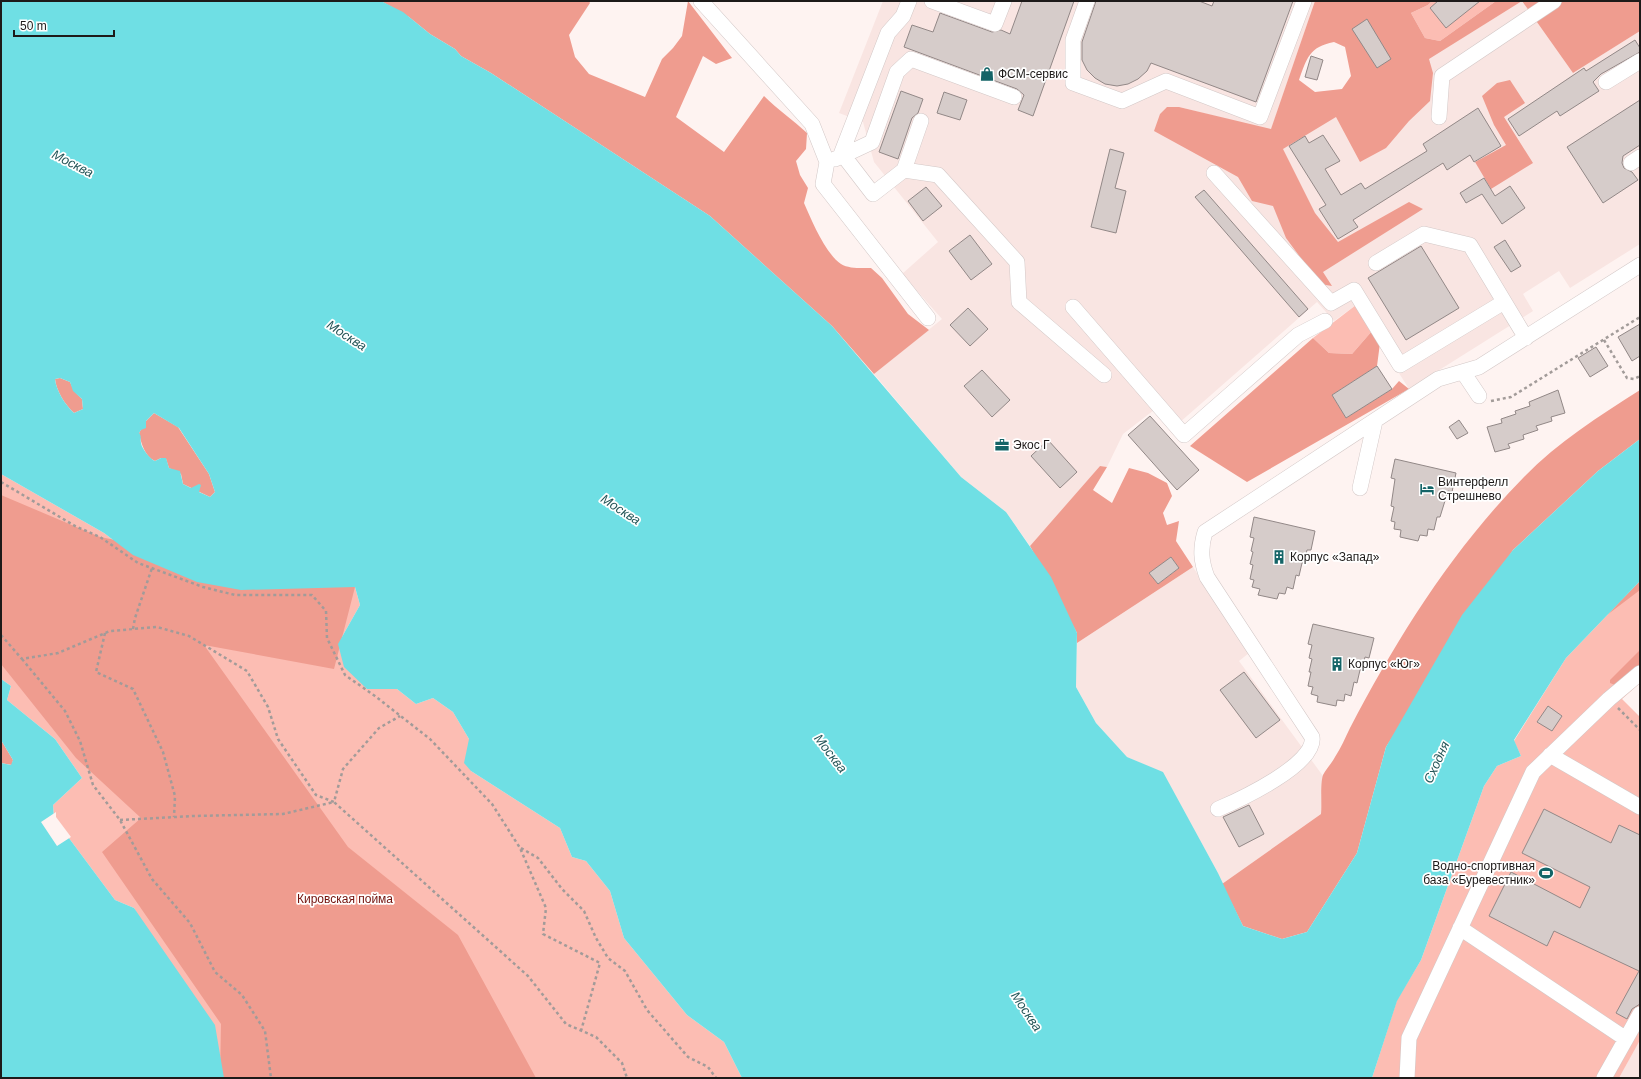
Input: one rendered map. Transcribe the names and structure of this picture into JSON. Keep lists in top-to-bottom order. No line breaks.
{"water":["Москва","Сходня"],"parks":["Кировская пойма"],"places":{"shop":["ФСМ-сервис"],"office":["Экос Г"],"hotel":["Винтерфелл Стрешнево"],"building":["Корпус «Запад»","Корпус «Юг»"],"sports":["Водно-спортивная база «Буревестник»"]},"scale_bar":"50 m"}
